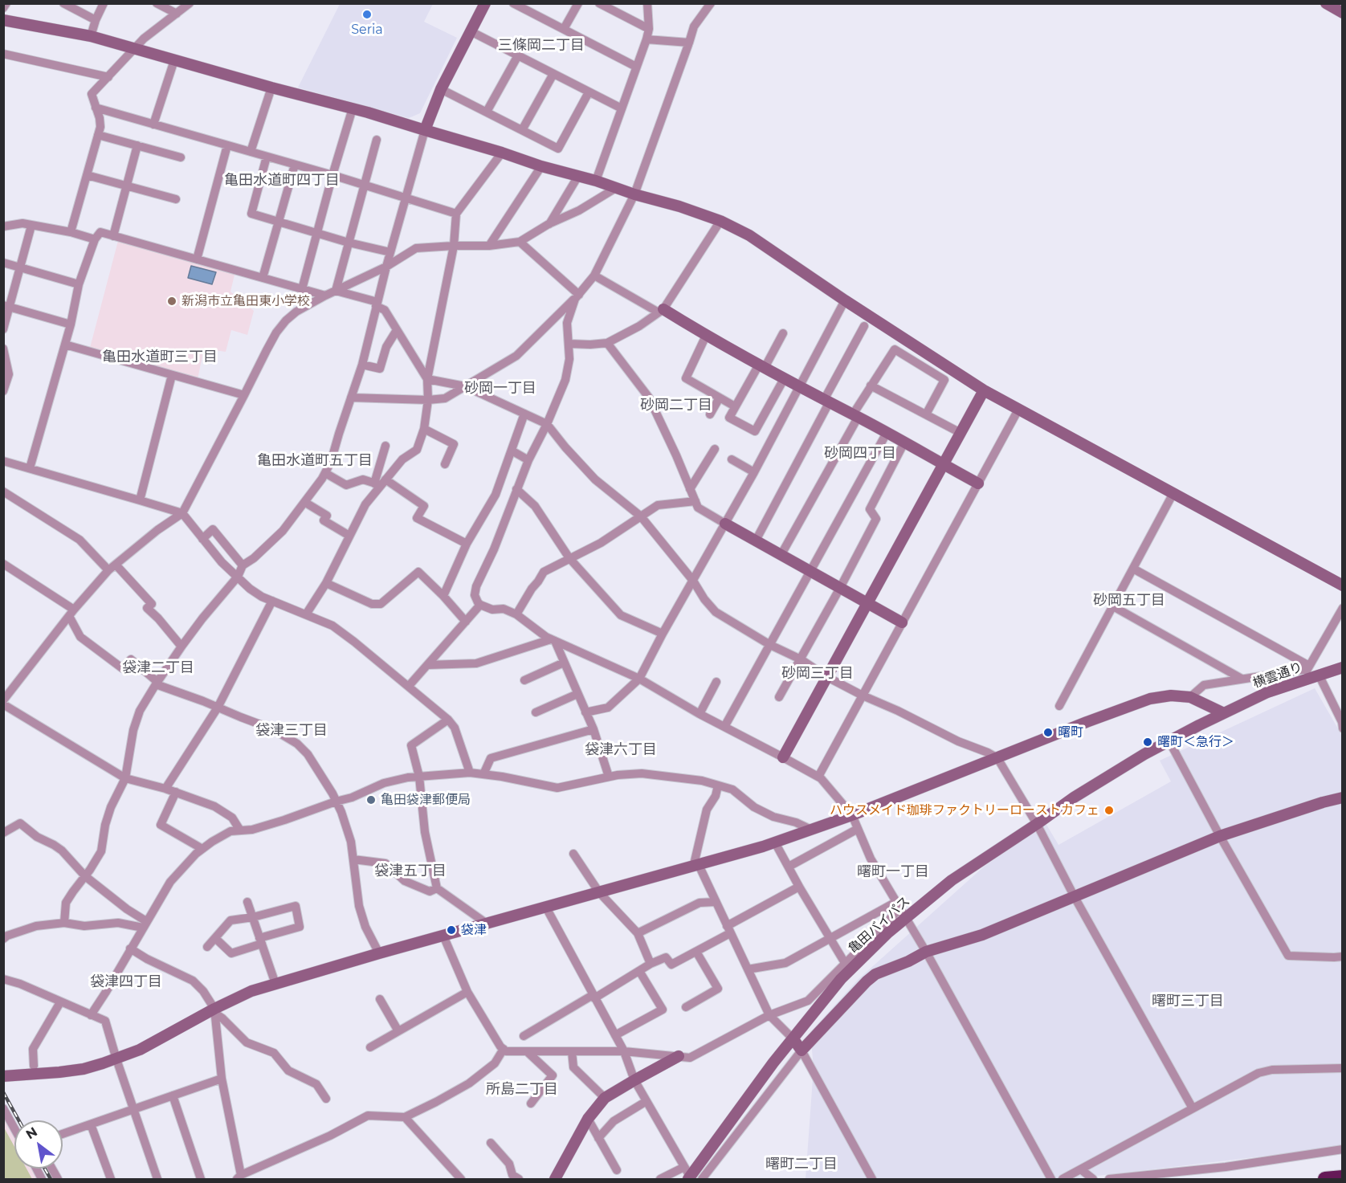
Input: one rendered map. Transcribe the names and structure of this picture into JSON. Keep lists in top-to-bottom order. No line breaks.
{"streets":{"street":["横雲通り","亀田バイパス"]},"crossings":[["横雲通り","亀田バイパス"]],"districts":["三條岡二丁目","亀田水道町四丁目","亀田水道町三丁目","砂岡一丁目","砂岡二丁目","砂岡四丁目","亀田水道町五丁目","砂岡五丁目","袋津二丁目","砂岡三丁目","袋津三丁目","袋津六丁目","袋津五丁目","曙町一丁目","袋津四丁目","曙町三丁目","所島二丁目","曙町二丁目"],"places":["Seria","新潟市立亀田東小学校","曙町","曙町＜急行＞","亀田袋津郵便局","ハウスメイド珈琲ファクトリーローストカフェ","袋津"],"north":"top left"}
